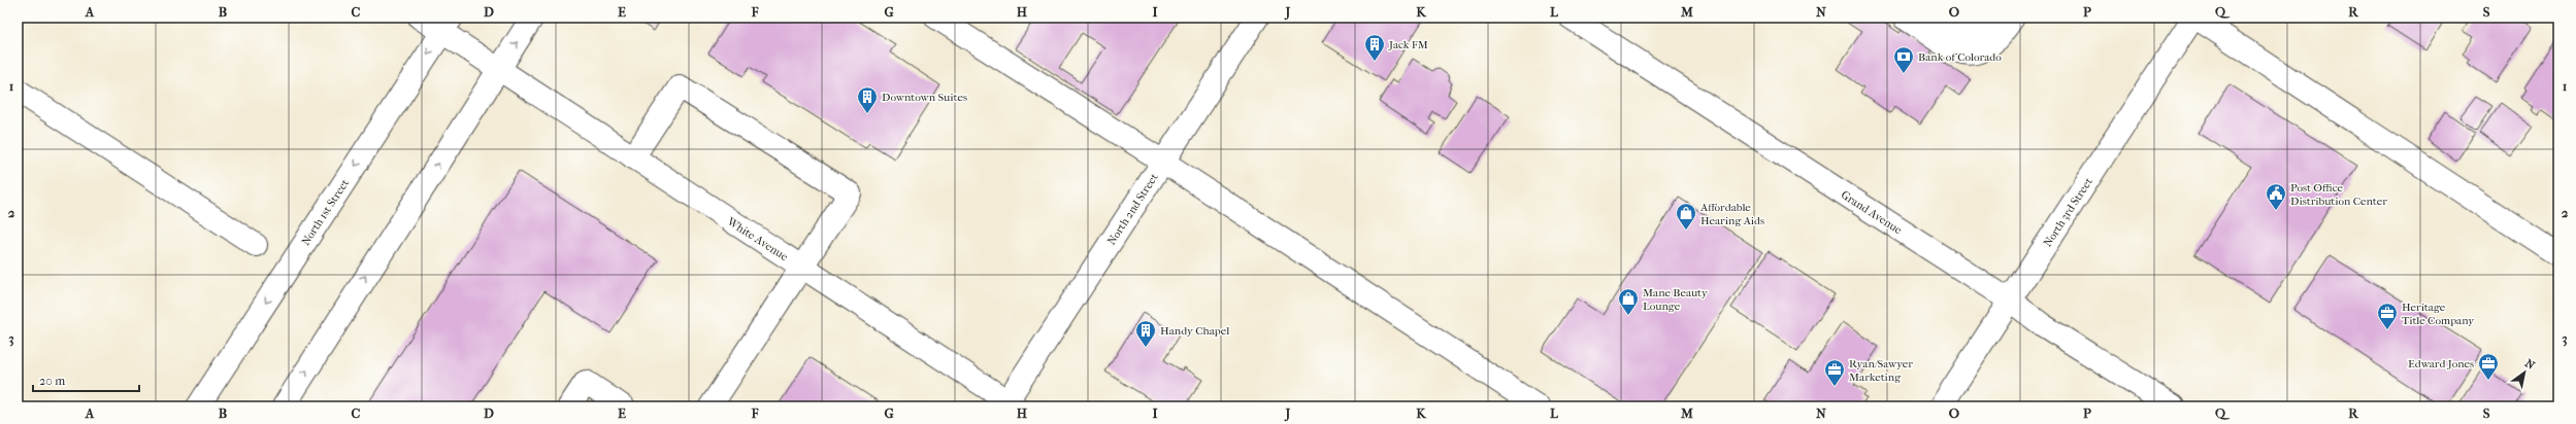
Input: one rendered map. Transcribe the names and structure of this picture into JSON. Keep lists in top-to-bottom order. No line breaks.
{"streets":{"main road":["North 2nd Street","North 1st Street","Grand Avenue","North 3rd Street","White Avenue"]},"crossings":[["North 2nd Street","White Avenue"],["North 1st Street","White Avenue"],["Grand Avenue","North 3rd Street"]],"places":{"building":["Jack FM","Downtown Suites","Handy Chapel"],"bank":["Bank of Colorado"],"public building":["Post Office Distribution Center"],"shop":["Affordable Hearing Aids","Mane Beauty Lounge"],"office":["Heritage Title Company","Edward Jones","Ryan/Sawyer Marketing"]},"scale_bar":"20 m","north":"top right","grid":{"columns":["A","B","C","D","E","F","G","H","I","J","K","L","M","N","O","P","Q","R","S"],"rows":["1","2","3"]}}
